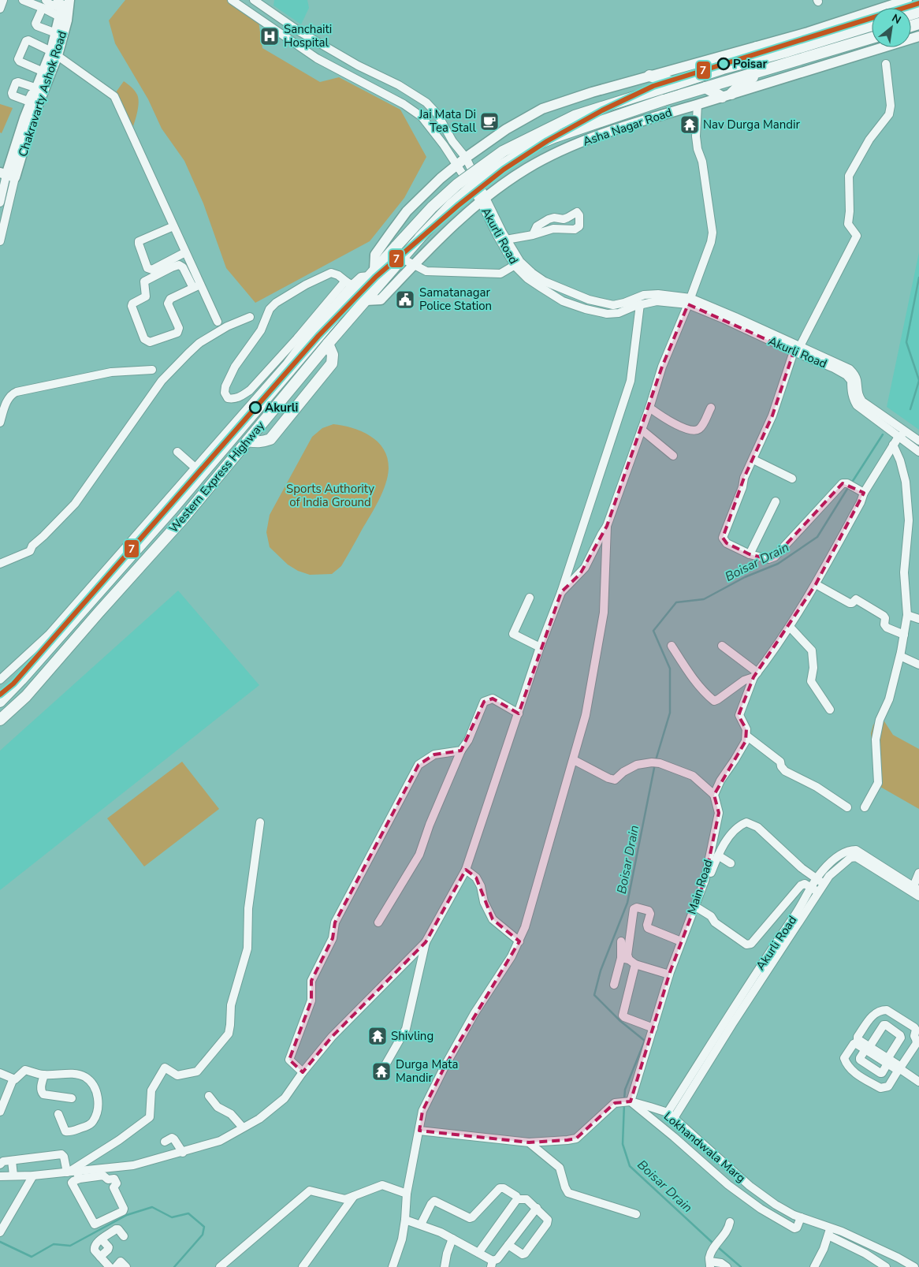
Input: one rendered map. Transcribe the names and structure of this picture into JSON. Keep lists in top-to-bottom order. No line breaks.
{"streets":{"highway":["Western Express Highway"],"main road":["Chakravarty Ashok Road","Asha Nagar Road"],"street":["Akurli Road","Main Road","Lokhandwala Marg"]},"crossings":[["Asha Nagar Road","Akurli Road"],["Asha Nagar Road","Western Express Highway"],["Akurli Road","Lokhandwala Marg"],["Main Road","Lokhandwala Marg"]],"water":["Boisar Drain"],"parks":["Sports Authority of India Ground"],"places":{"hospital":["Sanchaiti Hospital"],"other":["Poisar","Akurli"],"cafe":["Jai Mata Di Tea Stall"],"temple":["Nav Durga Mandir","Shivling","Durga Mata Mandir"],"public building":["Samatanagar Police Station"]},"lines":["transit line 7"],"north":"top right"}
